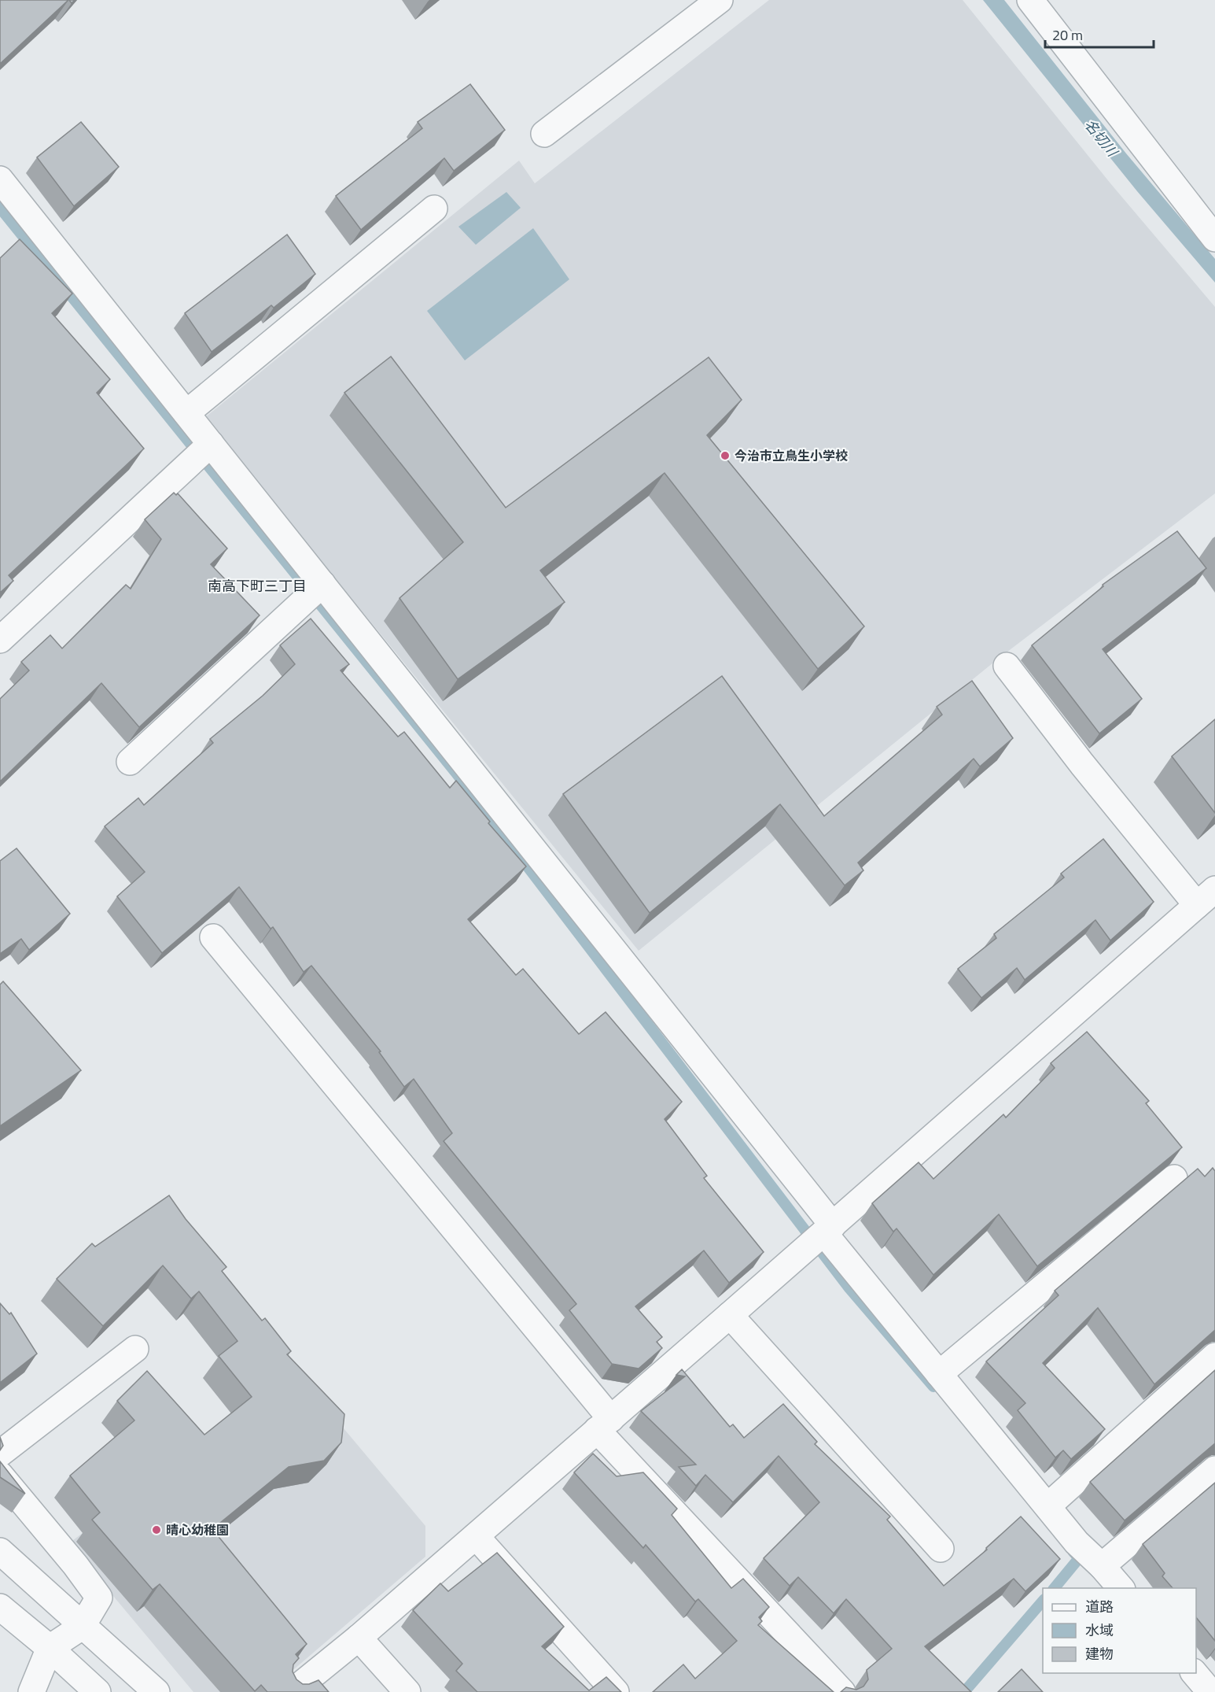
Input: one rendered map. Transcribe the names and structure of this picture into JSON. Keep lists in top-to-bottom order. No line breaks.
{"districts":["南高下町三丁目"],"water":["名切川"],"places":["今治市立鳥生小学校","晴心幼稚園"],"legend":["道路","水域","建物"],"scale_bar":"20 m"}
